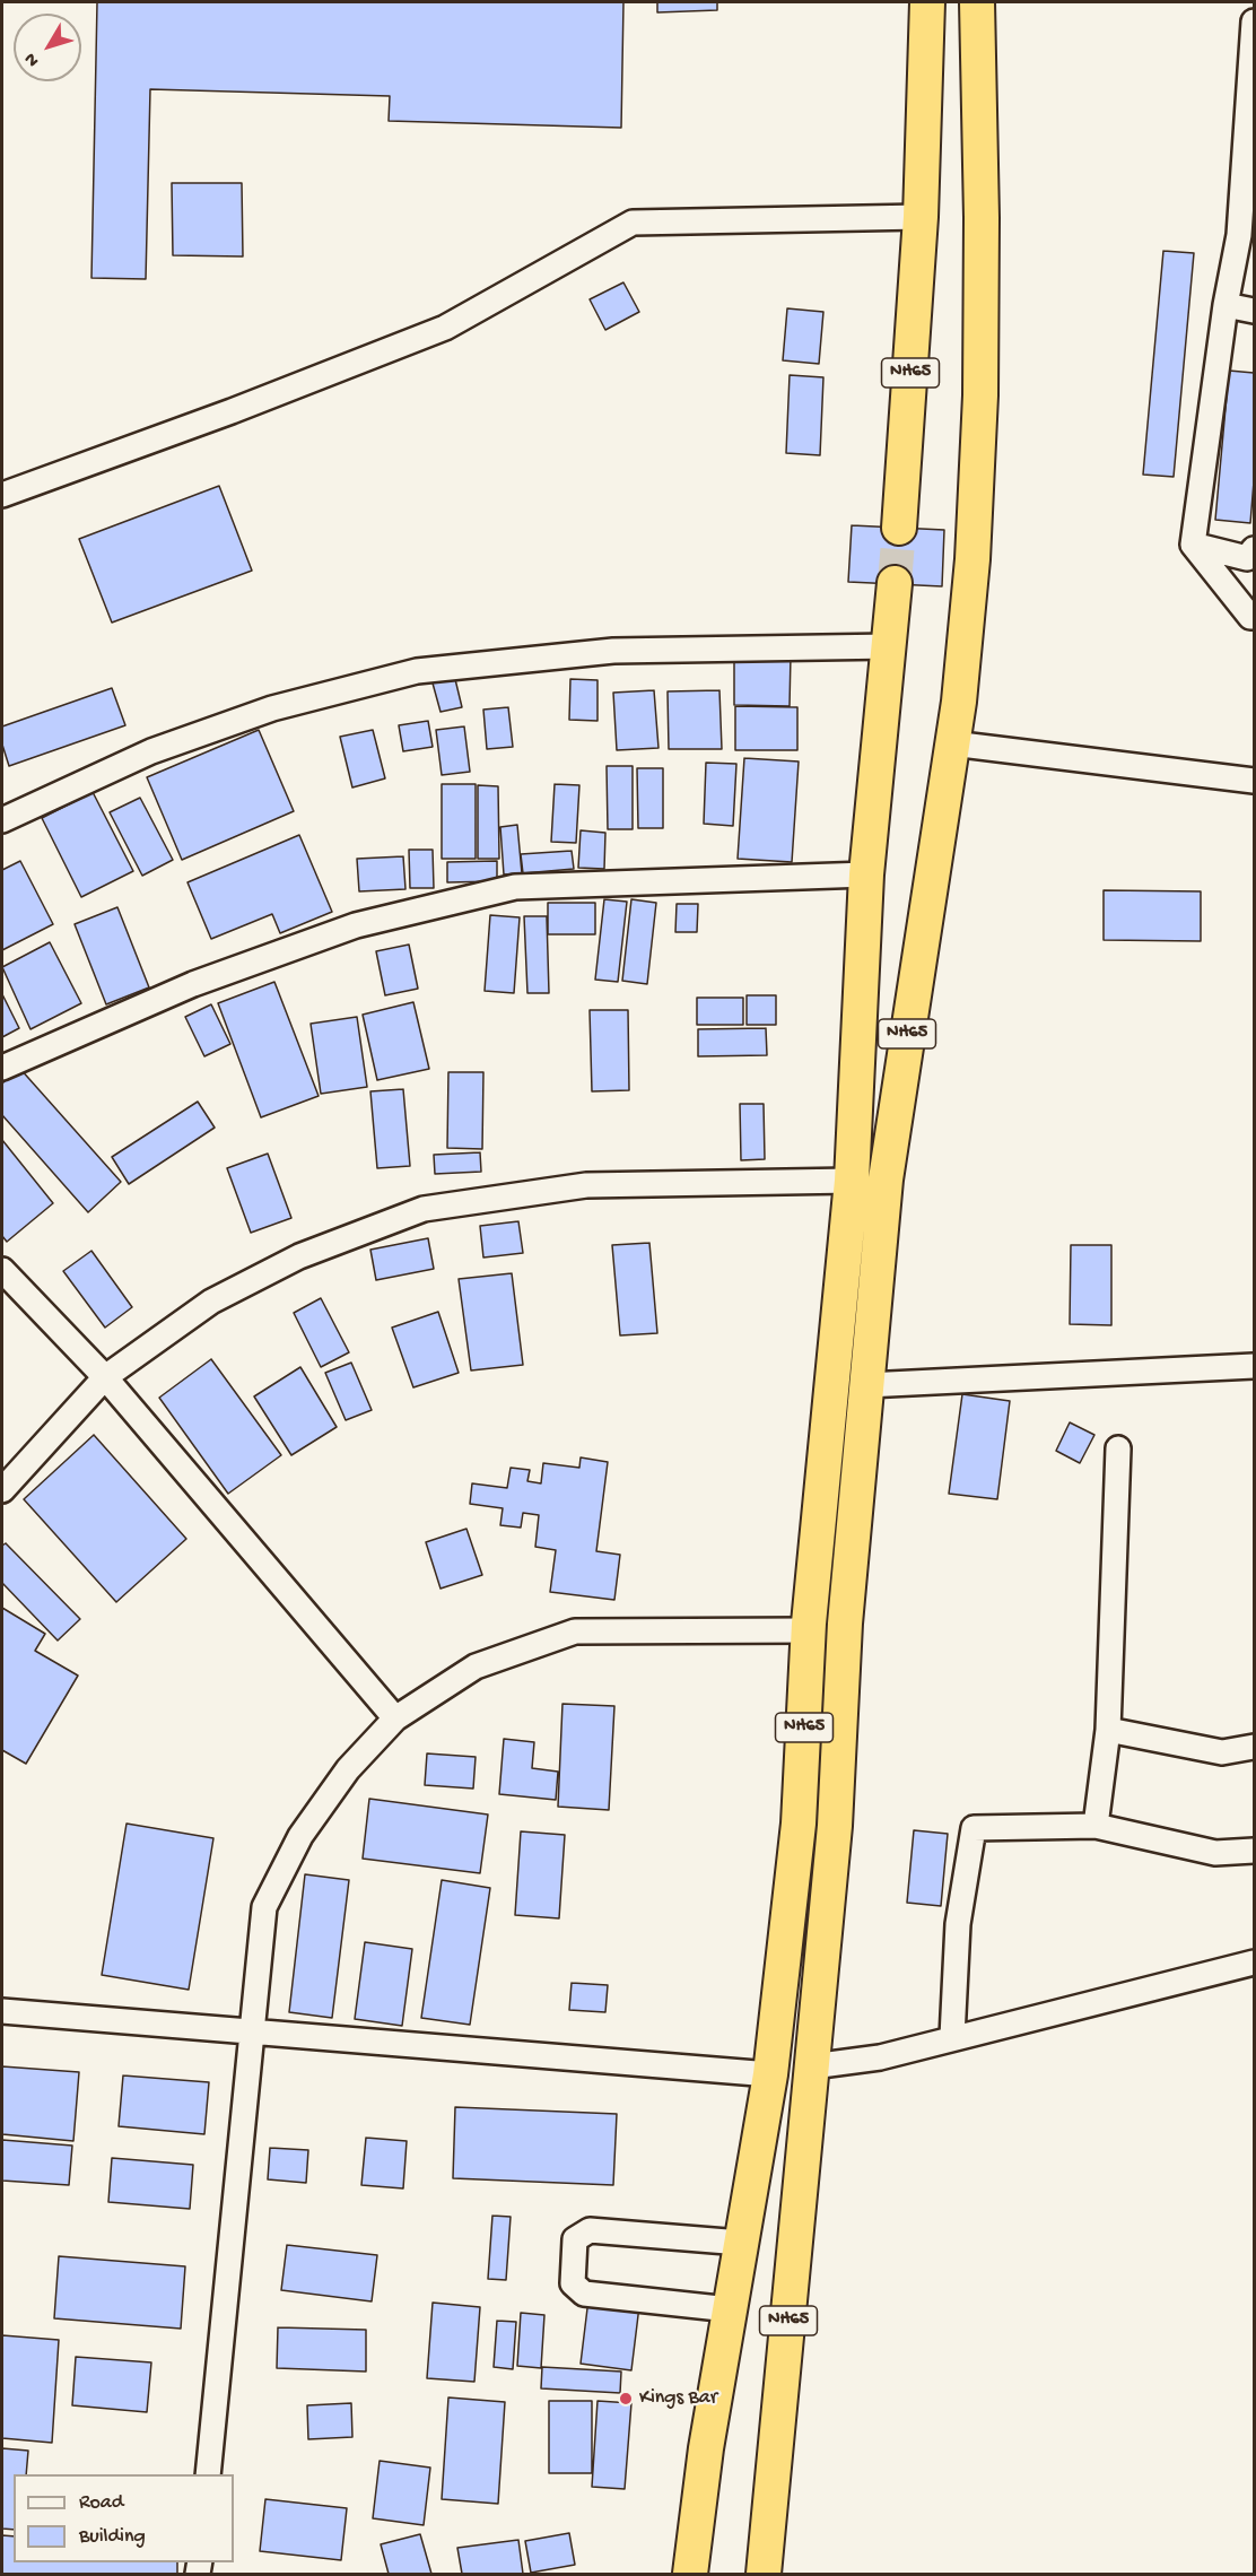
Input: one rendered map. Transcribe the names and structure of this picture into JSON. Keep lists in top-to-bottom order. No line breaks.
{"streets":{"highway":["NH65"]},"places":["Kings Bar"],"legend":["Road","Building"],"north":"bottom left"}
